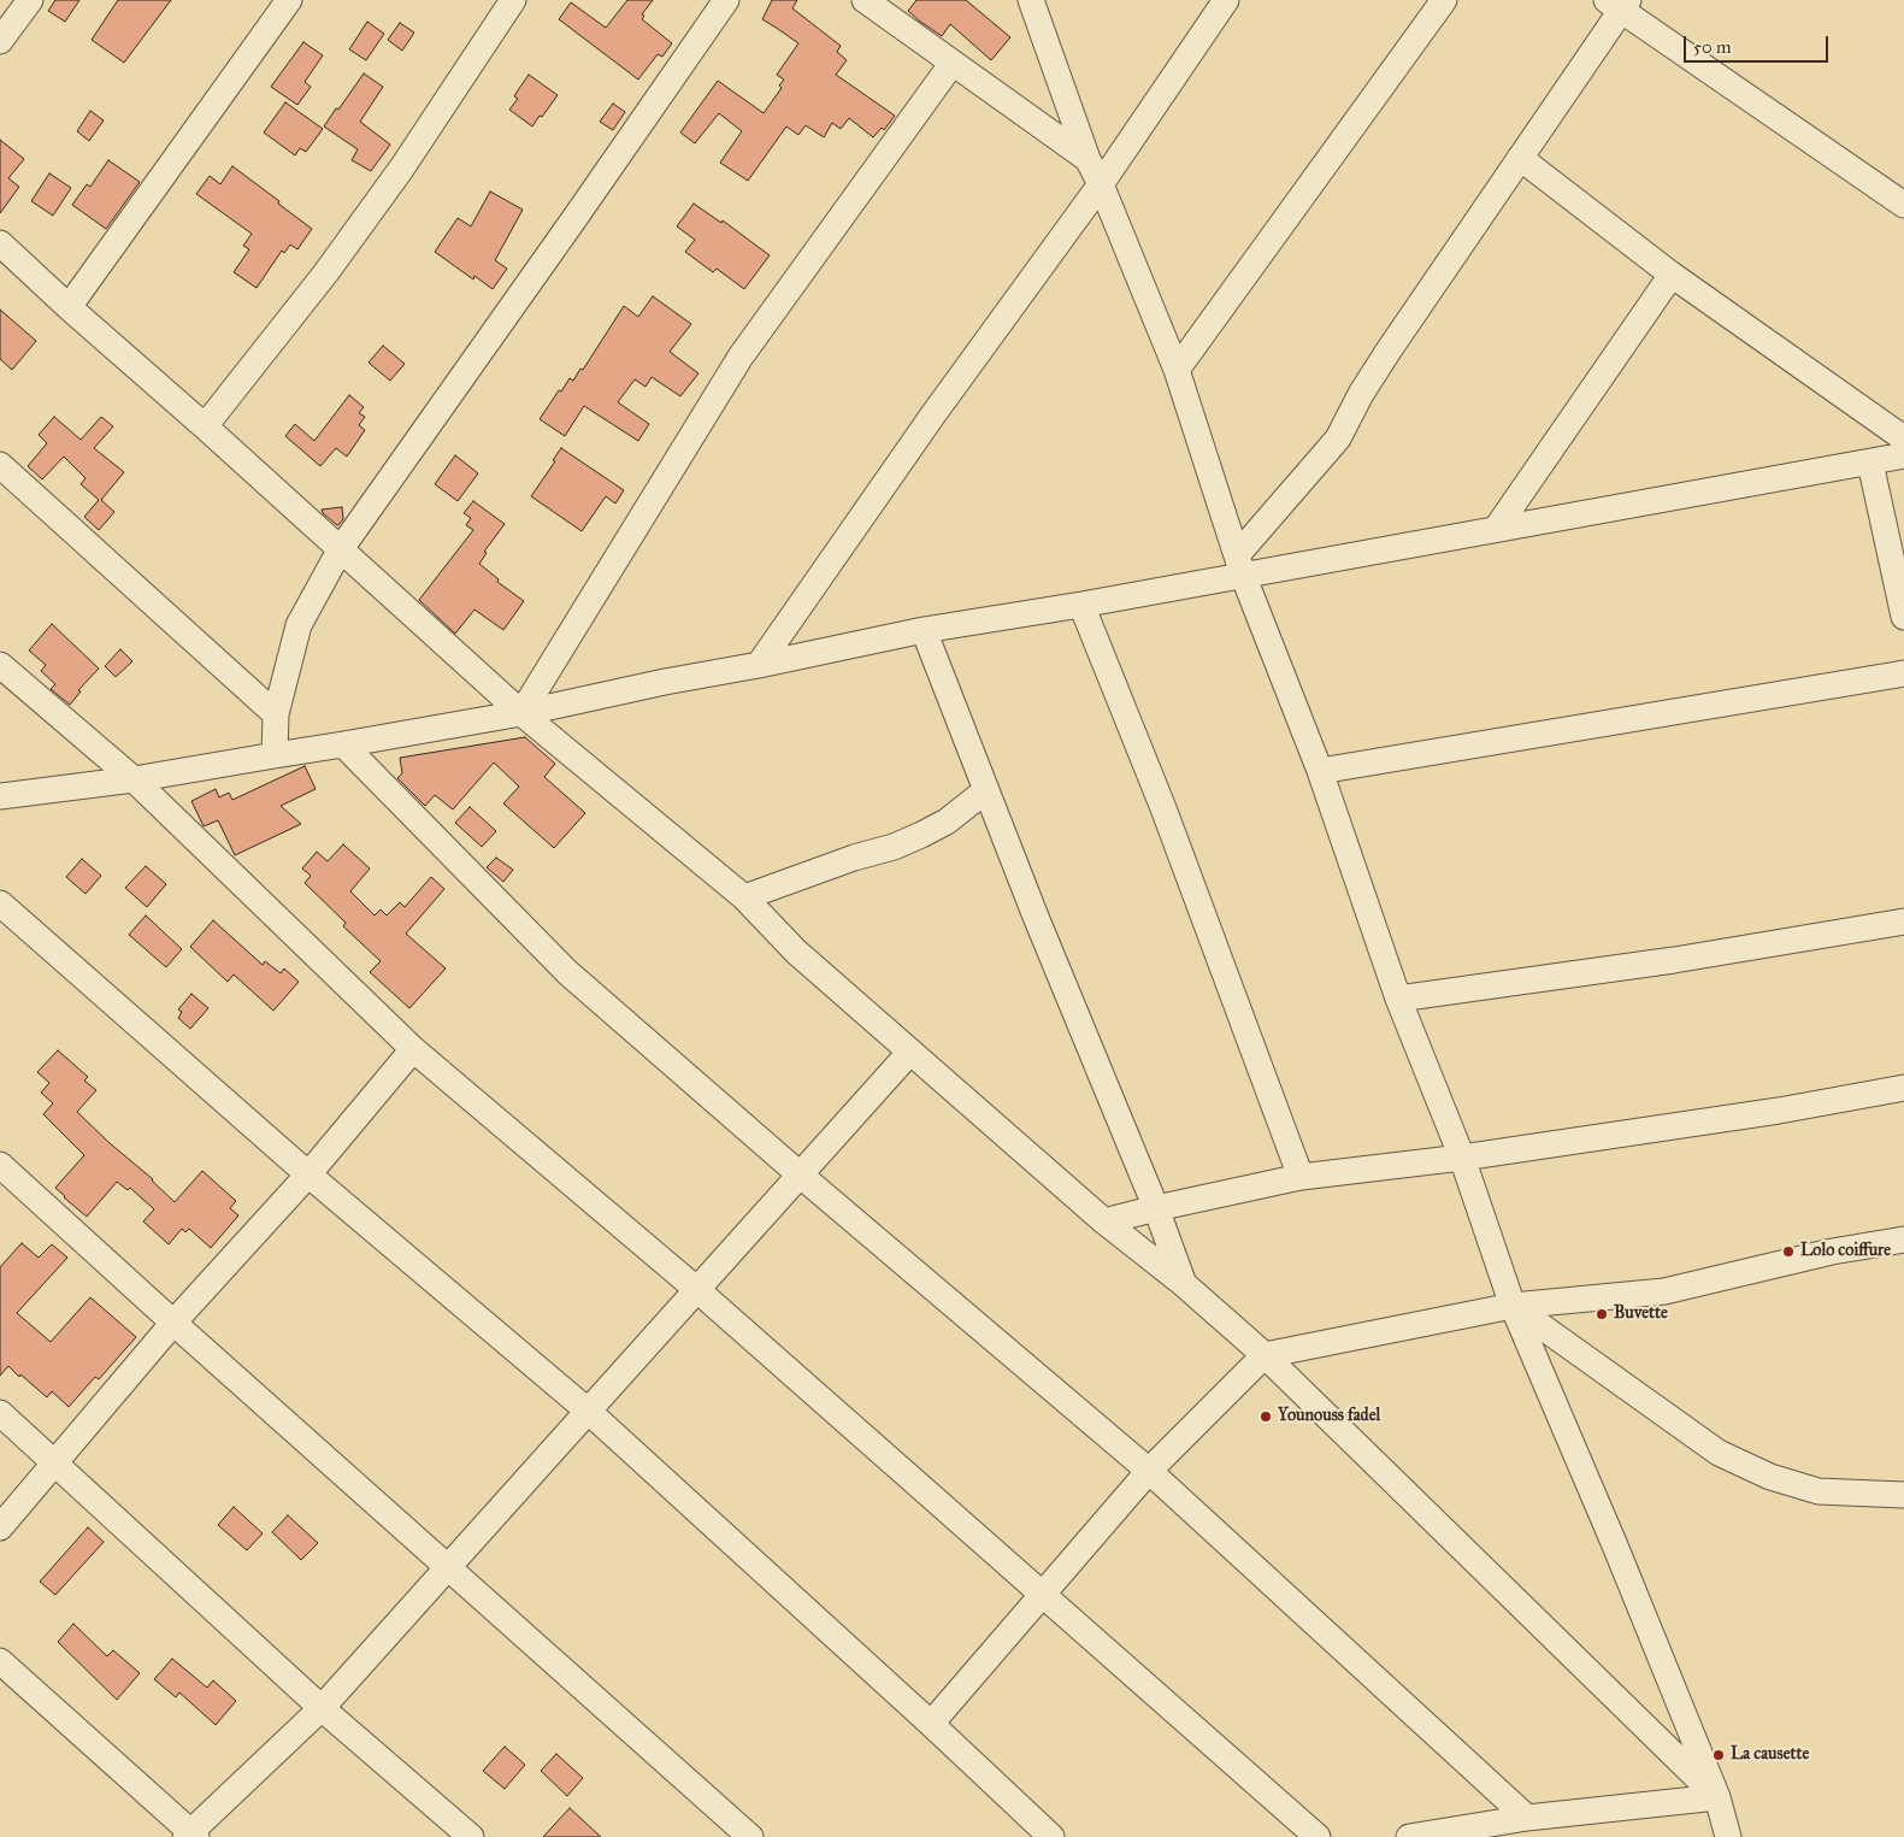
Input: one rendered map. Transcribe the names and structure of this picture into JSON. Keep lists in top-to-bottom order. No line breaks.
{"places":["Lolo coiffure","Buvette","Younouss fadel","La causette"],"scale_bar":"50 m"}
